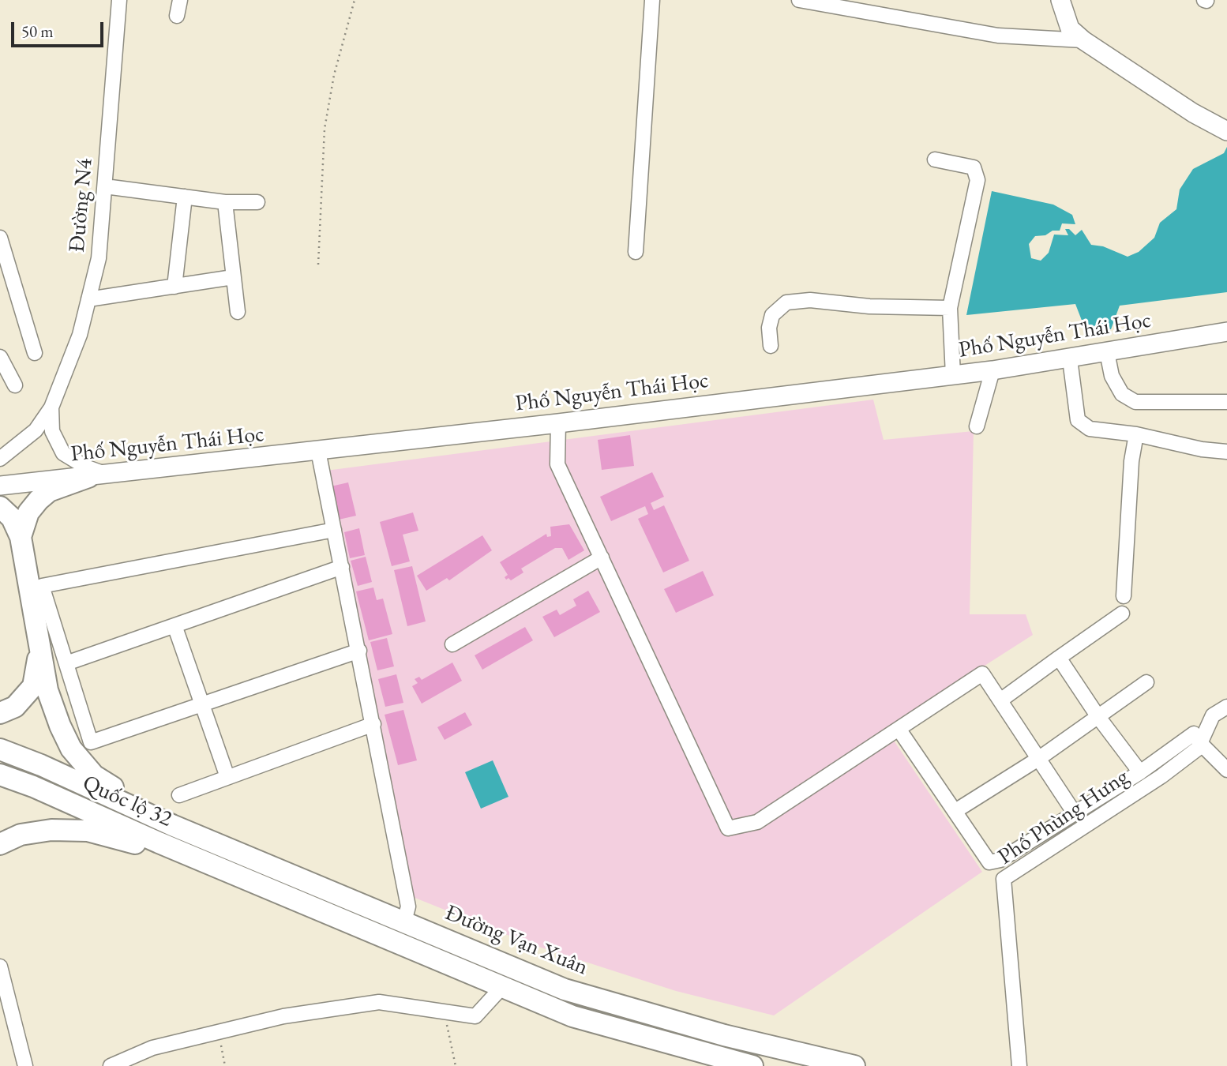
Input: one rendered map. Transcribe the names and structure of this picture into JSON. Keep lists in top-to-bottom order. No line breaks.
{"streets":{"highway":["Quốc lộ 32","Đường Vạn Xuân"],"main road":["Phố Nguyễn Thái Học"],"street":["Đường N4","Phố Phùng Hưng"]},"crossings":[["Quốc lộ 32","Đường Vạn Xuân"]],"scale_bar":"50 m"}
